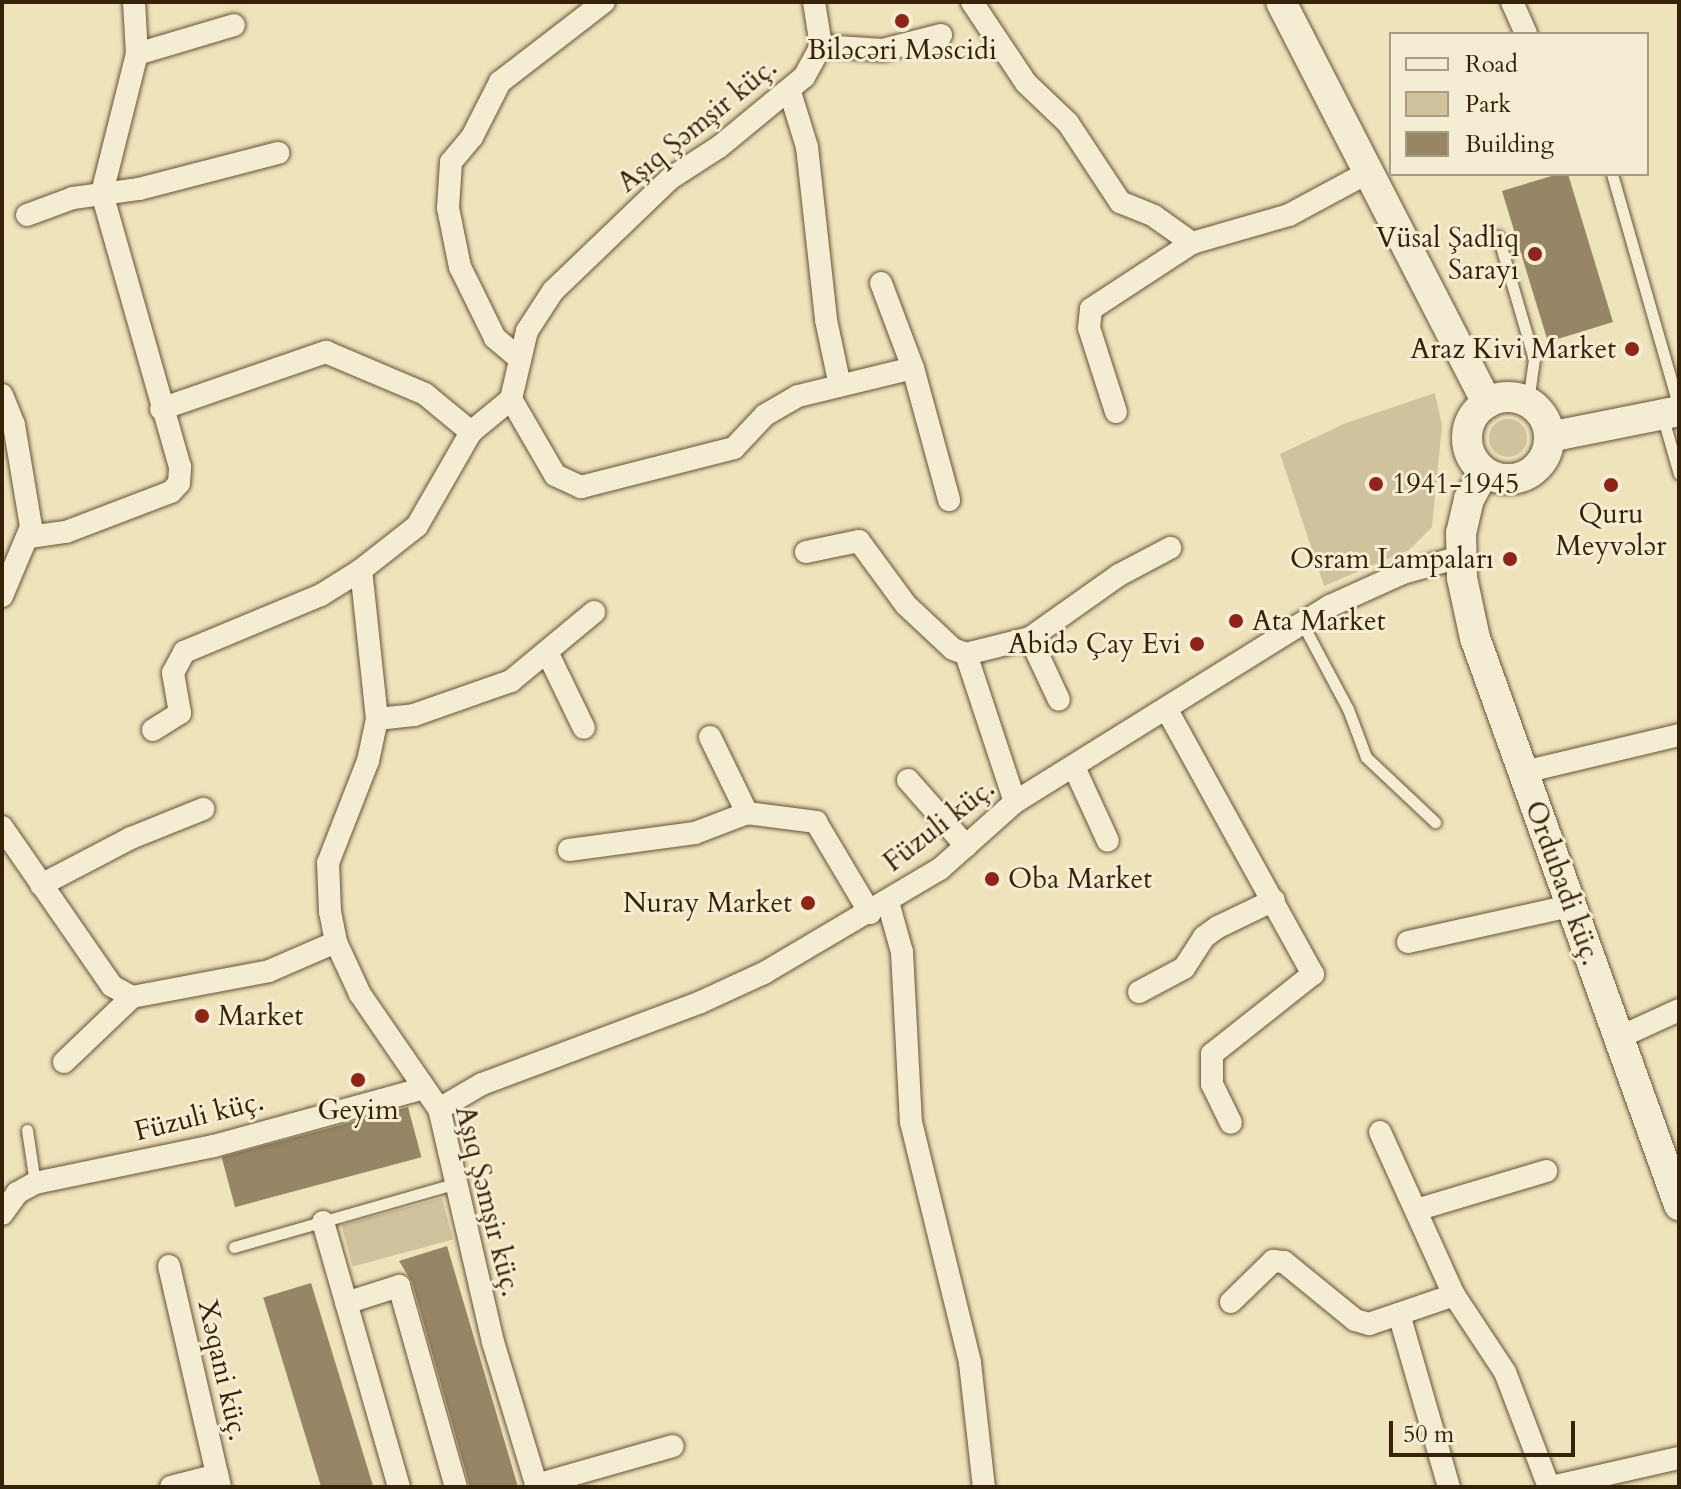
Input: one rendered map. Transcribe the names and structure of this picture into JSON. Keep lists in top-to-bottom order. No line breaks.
{"streets":{"main road":["Ordubadi küç."],"street":["Aşıq Şəmşir küç.","Füzuli küç.","Xəqani küç."]},"crossings":[["Aşıq Şəmşir küç.","Füzuli küç."],["Füzuli küç.","Ordubadi küç."]],"places":["Biləcəri Məscidi","Vüsal Şadlıq Sarayı","Araz Kivi Market","1941-1945","Quru Meyvələr","Osram Lampaları","Ata Market","Abidə Çay Evi","Oba Market","Nuray Market","Market","Geyim"],"legend":["Road","Park","Building"],"scale_bar":"50 m"}
